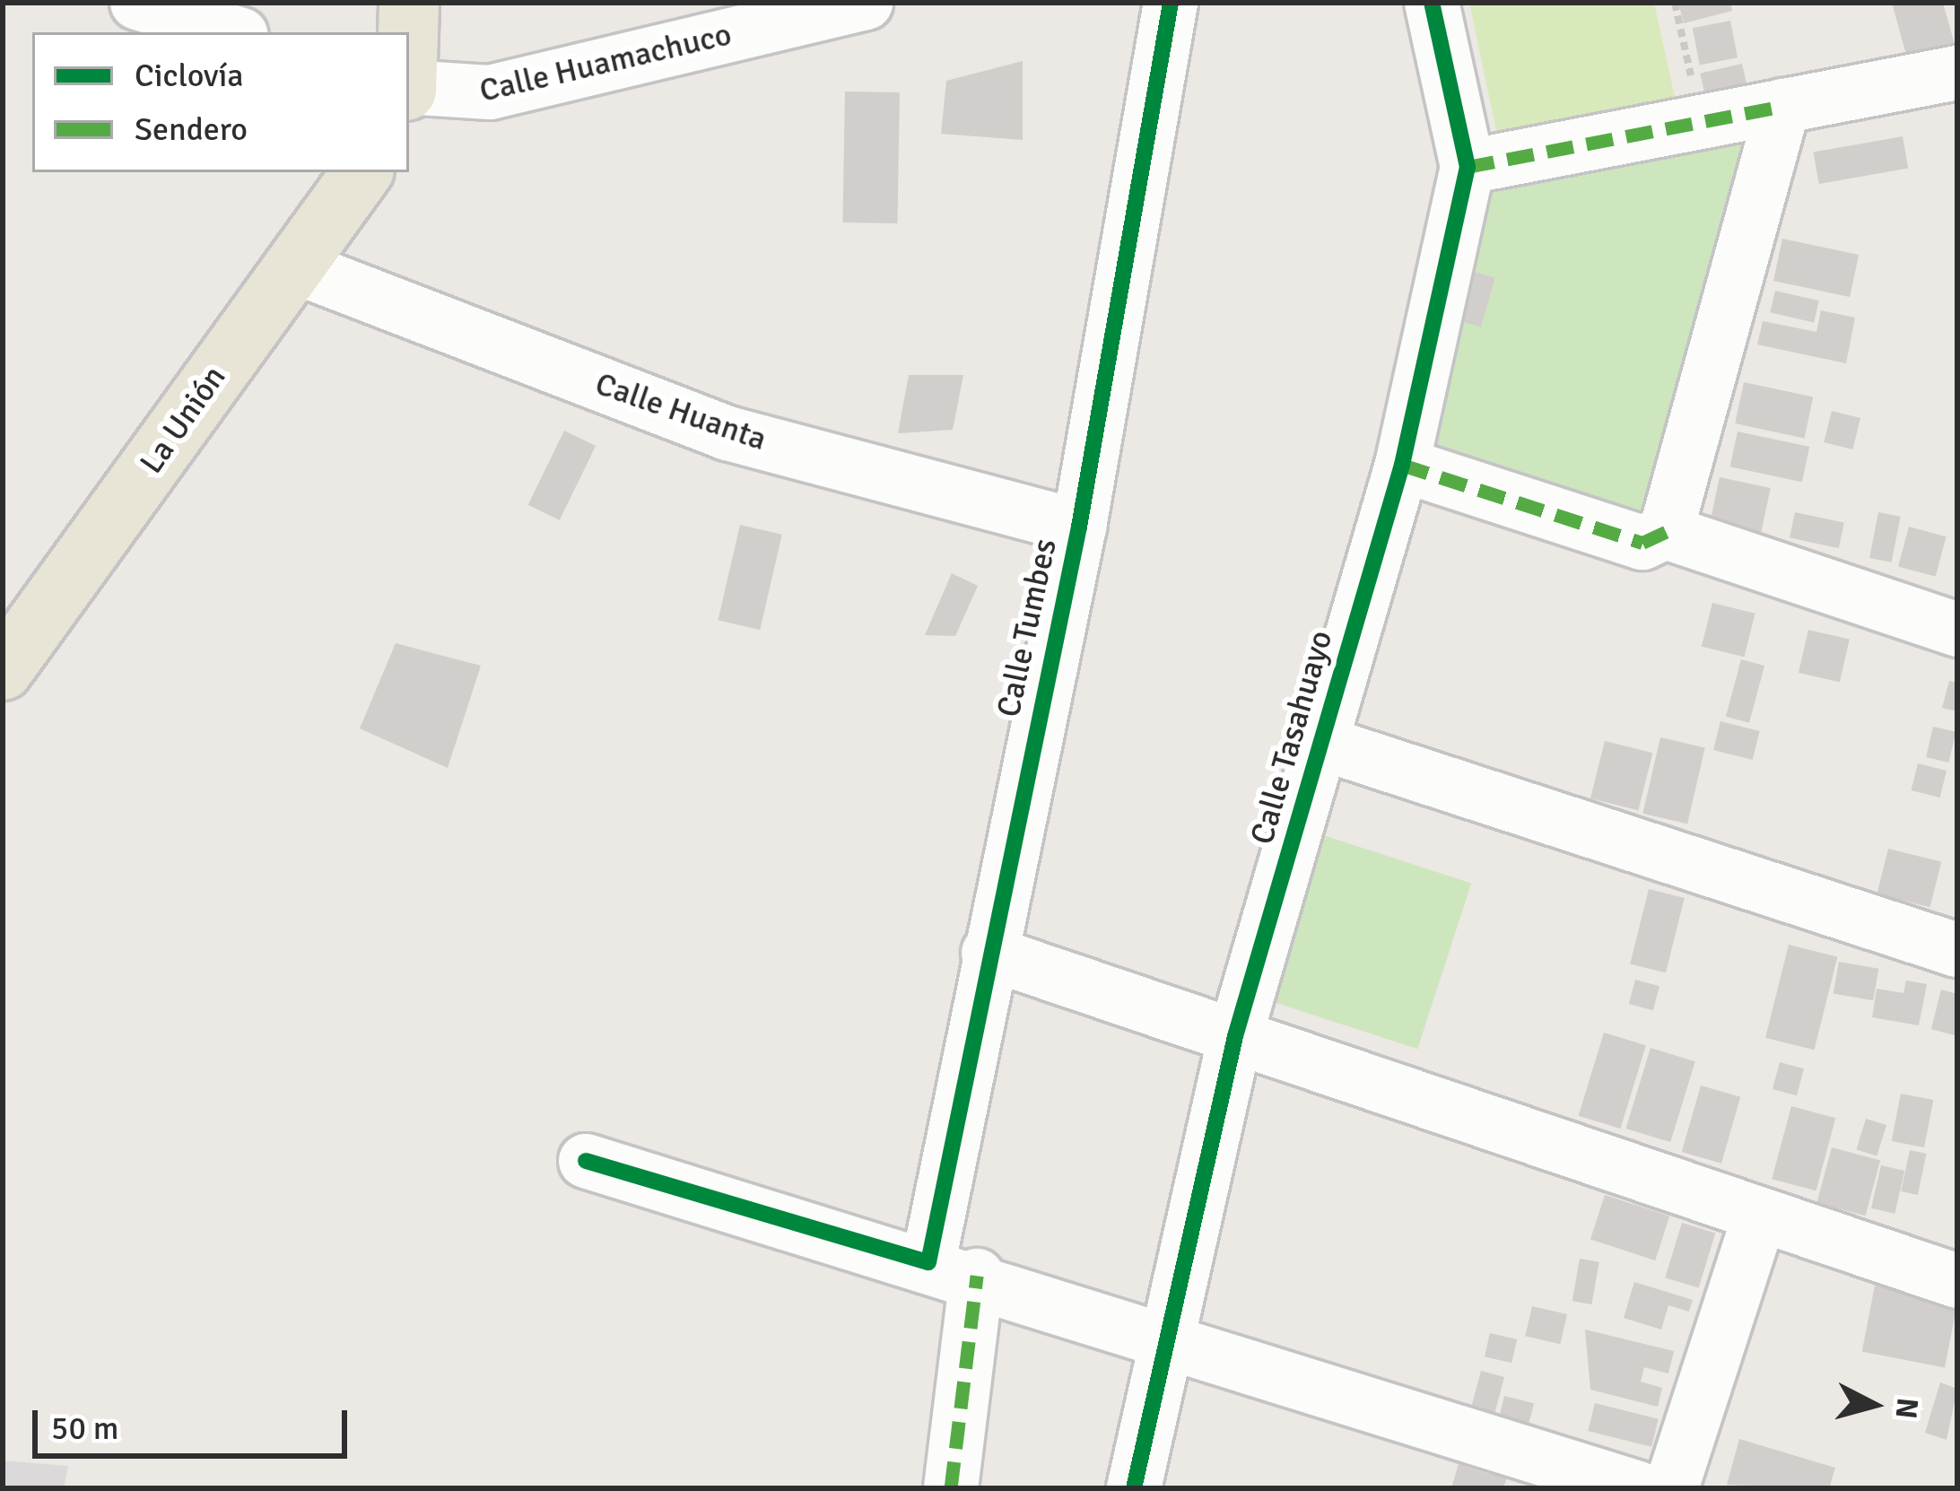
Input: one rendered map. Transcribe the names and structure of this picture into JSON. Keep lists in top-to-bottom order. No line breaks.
{"streets":{"main road":["La Unión"],"street":["Calle Huamachuco","Calle Huanta","Calle Tumbes","Calle Tasahuayo"]},"crossings":[["Calle Huanta","La Unión"],["Calle Huanta","Calle Tumbes"]],"legend":["Ciclovía","Sendero"],"scale_bar":"50 m","north":"right"}
